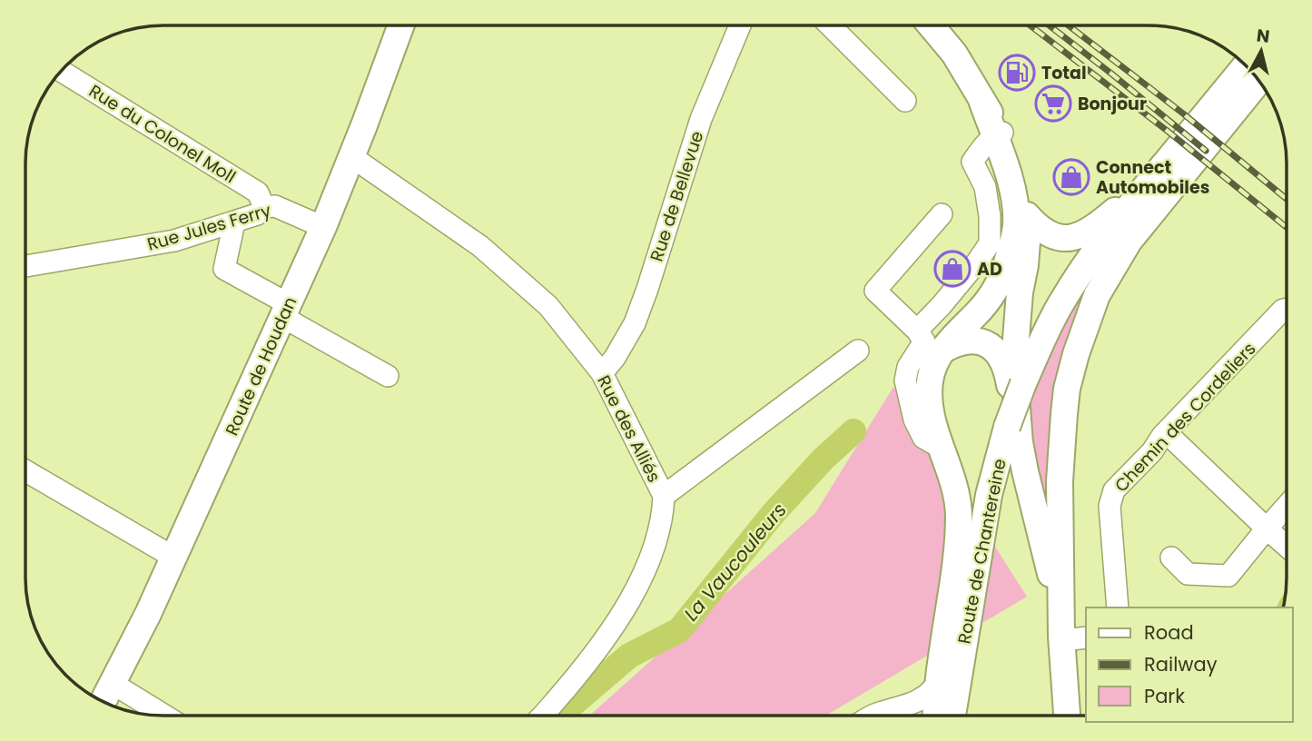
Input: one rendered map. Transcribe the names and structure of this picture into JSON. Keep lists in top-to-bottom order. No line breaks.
{"streets":{"main road":["Route de Houdan","Route de Chantereine"],"street":["Rue du Colonel Moll","Rue de Bellevue","Rue Jules Ferry","Chemin des Cordeliers","Rue des Alliés"]},"crossings":[["Rue du Colonel Moll","Rue Jules Ferry"],["Rue de Bellevue","Rue des Alliés"],["Rue Jules Ferry","Route de Houdan"],["Route de Houdan","Rue des Alliés"]],"water":["La Vaucouleurs"],"places":{"fuel station":["Total"],"supermarket":["Bonjour"],"shop":["Connect Automobiles","AD"]},"legend":["Road","Railway","Park"],"north":"top"}
